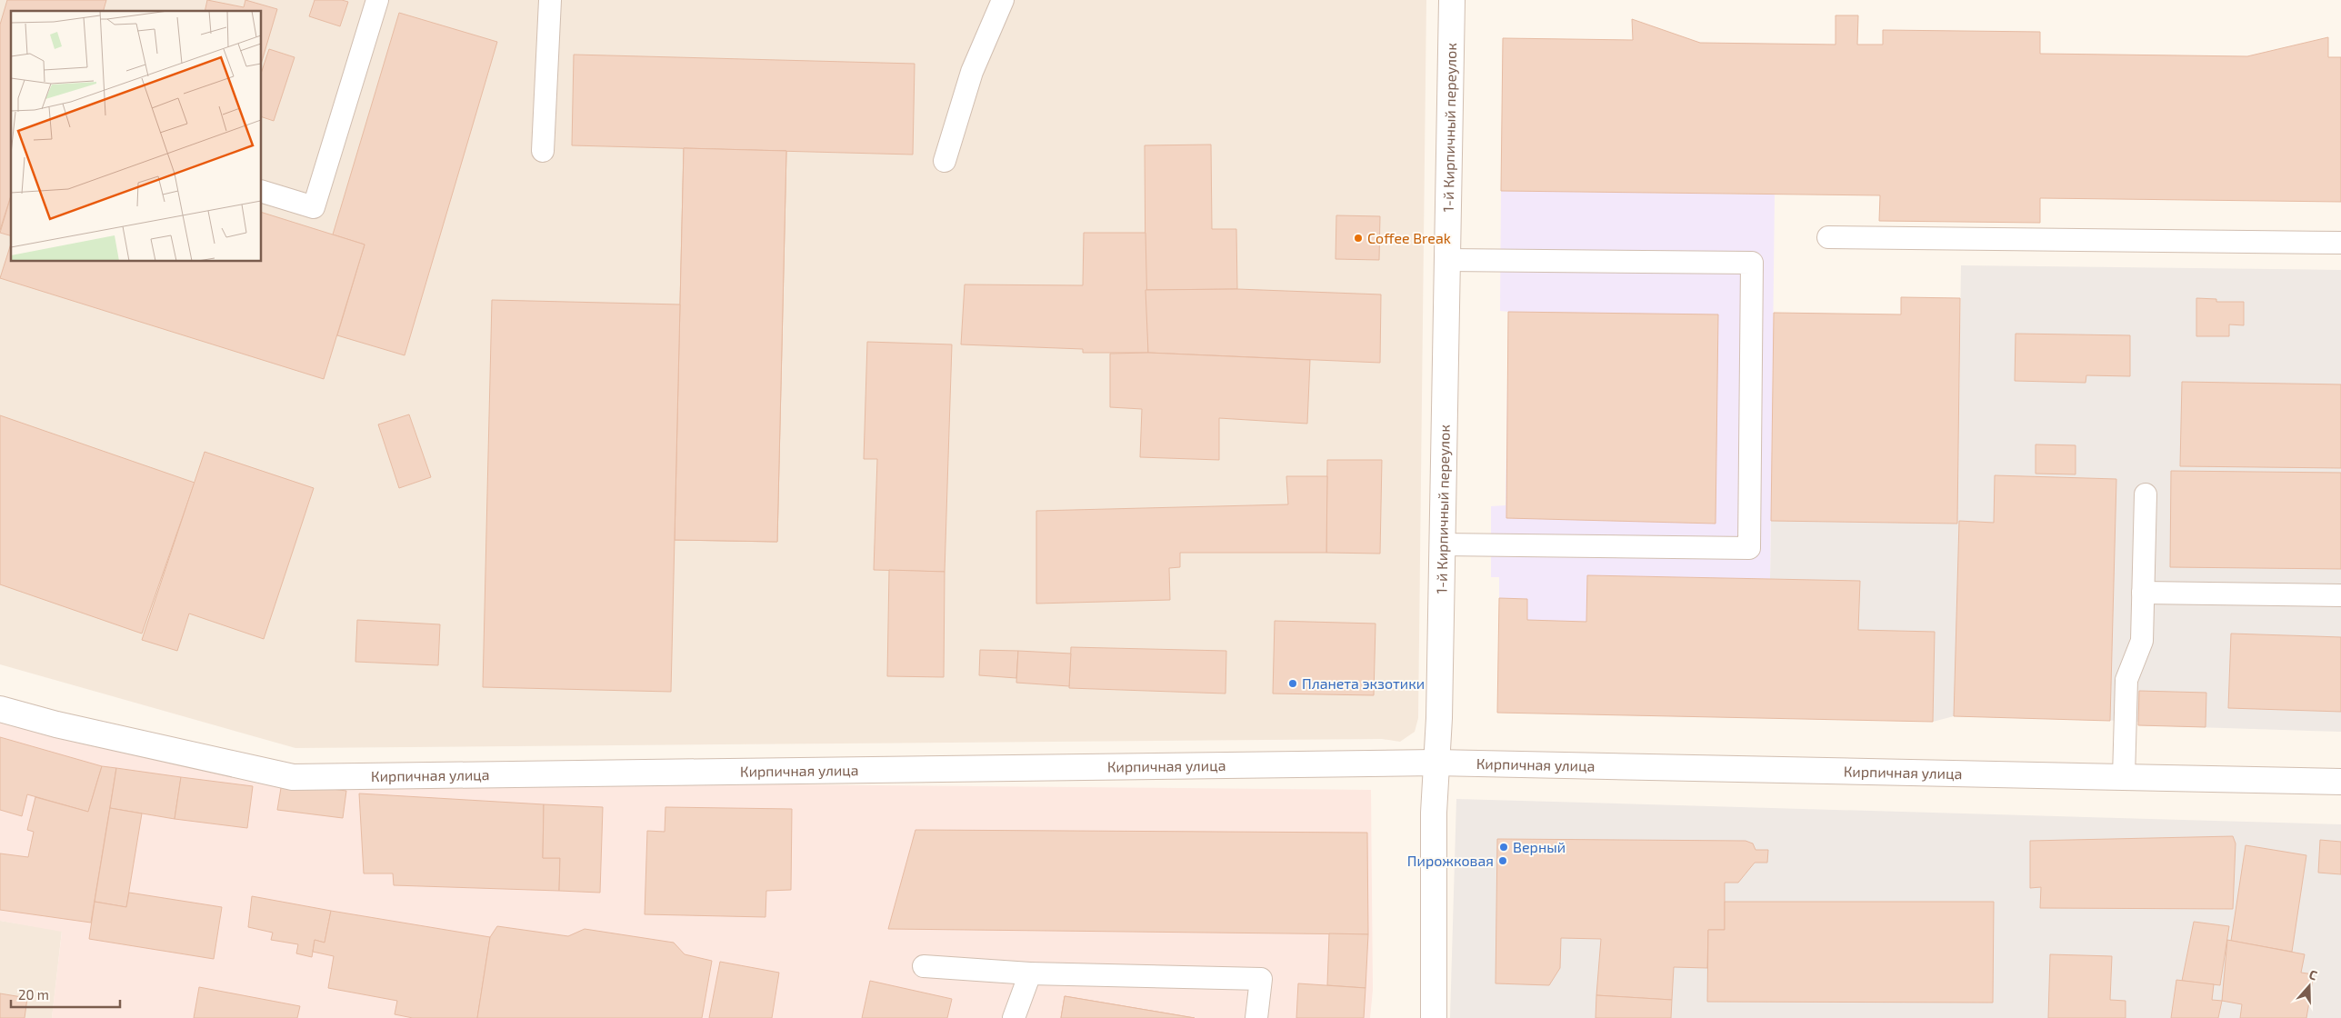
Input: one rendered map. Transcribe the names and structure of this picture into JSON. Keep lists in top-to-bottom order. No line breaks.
{"streets":{"street":["1-й Кирпичный переулок","Кирпичная улица"]},"crossings":[["1-й Кирпичный переулок","Кирпичная улица"]],"places":["Coffee Break","Планета экзотики","Верный","Пирожковая"],"scale_bar":"20 m","north":"top"}
